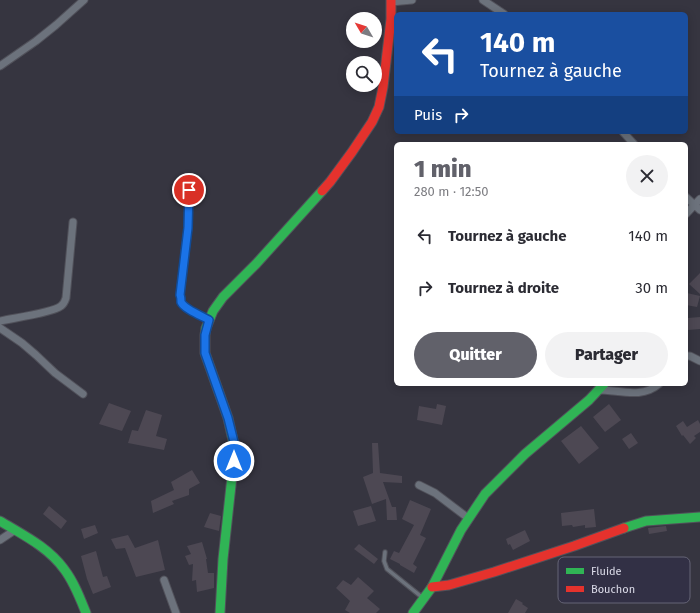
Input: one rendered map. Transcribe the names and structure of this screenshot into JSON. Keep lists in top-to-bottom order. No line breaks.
{"legend":["Fluide","Bouchon"],"north":"top left","page":{"turn":["140 m","Tournez à gauche"],"then":"Puis","heading":["1 min","280 m · 12:50"],"list":[{"name":"Tournez à gauche","value":"140 m"},{"name":"Tournez à droite","value":"30 m"}],"buttons":["Quitter","Partager"]}}
